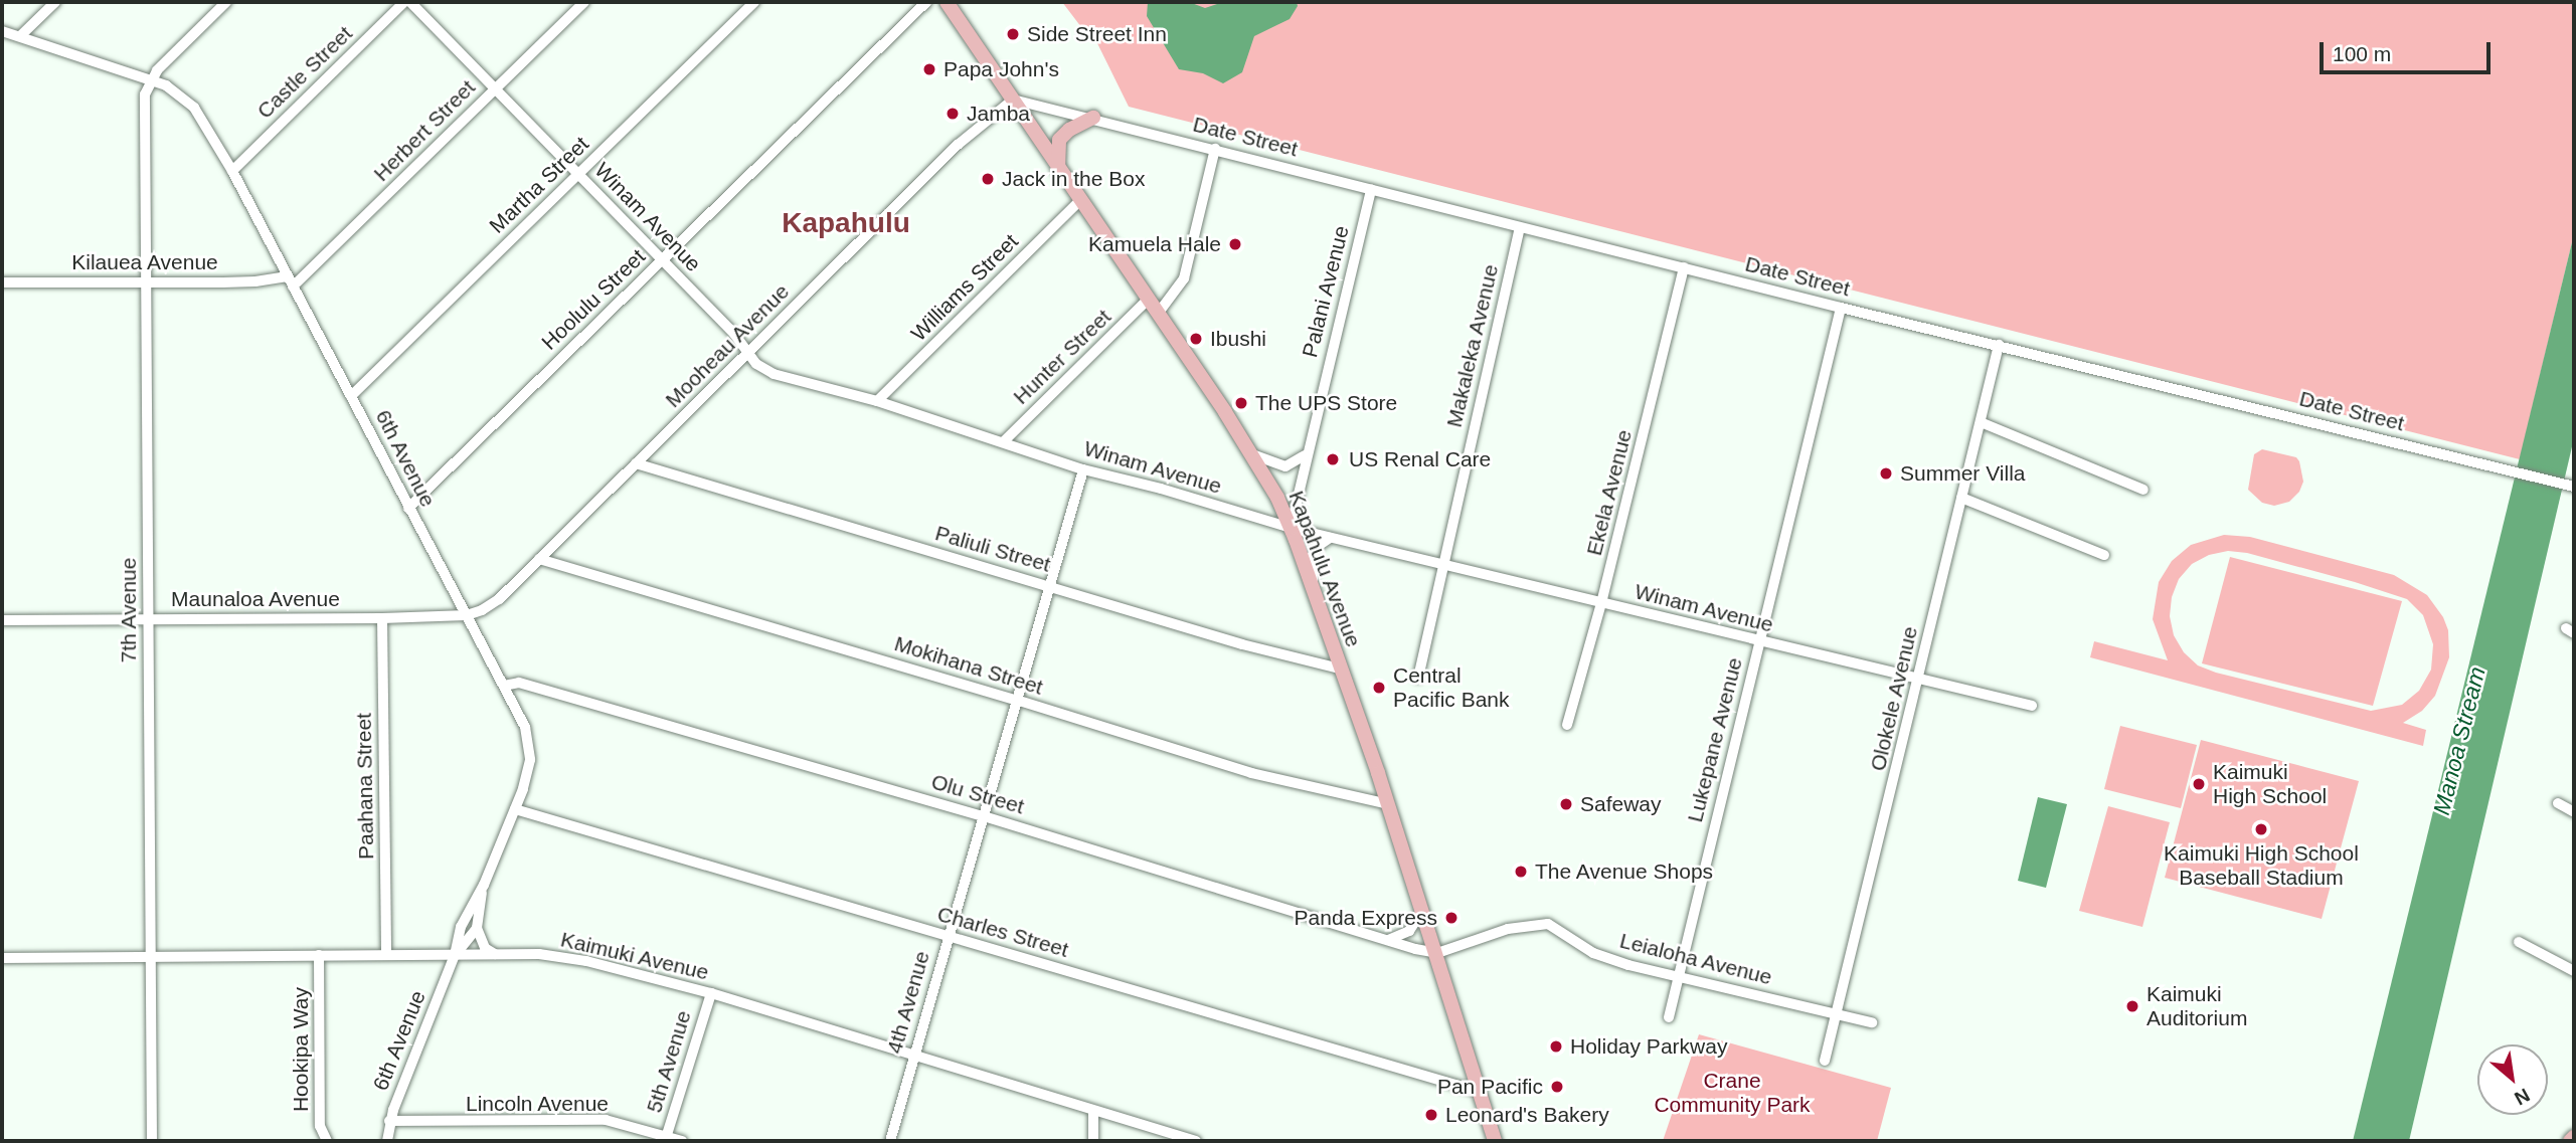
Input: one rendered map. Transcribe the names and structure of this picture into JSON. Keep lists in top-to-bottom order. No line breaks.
{"streets":{"main road":["Kapahulu Avenue"],"street":["Castle Street","Herbert Street","Date Street","Martha Street","Winam Avenue","Kilauea Avenue","Williams Street","Palani Avenue","Hoolulu Street","Mooheau Avenue","Makaleka Avenue","Hunter Street","6th Avenue","Ekela Avenue","Paliuli Street","Maunaloa Avenue","7th Avenue","Mokihana Street","Olokele Avenue","Lukepane Avenue","Paahana Street","Olu Street","Charles Street","Kaimuki Avenue","Leialoha Avenue","4th Avenue","Hookipa Way","5th Avenue","Lincoln Avenue"]},"crossings":[["Castle Street","Winam Avenue"],["Castle Street","6th Avenue"],["Herbert Street","Winam Avenue"],["Herbert Street","Kilauea Avenue"],["Herbert Street","6th Avenue"],["Date Street","Palani Avenue"],["Date Street","Mooheau Avenue"],["Date Street","Makaleka Avenue"],["Date Street","Ekela Avenue"],["Date Street","Kapahulu Avenue"],["Date Street","Olokele Avenue"],["Date Street","Lukepane Avenue"],["Martha Street","Winam Avenue"],["Martha Street","6th Avenue"],["Winam Avenue","Williams Street"],["Winam Avenue","Palani Avenue"],["Winam Avenue","Hoolulu Street"],["Winam Avenue","Mooheau Avenue"],["Winam Avenue","Makaleka Avenue"],["Winam Avenue","Hunter Street"],["Winam Avenue","Ekela Avenue"],["Winam Avenue","Kapahulu Avenue"],["Winam Avenue","Olokele Avenue"],["Winam Avenue","Lukepane Avenue"],["Winam Avenue","4th Avenue"],["Kilauea Avenue","6th Avenue"],["Kilauea Avenue","7th Avenue"],["Williams Street","Kapahulu Avenue"],["Palani Avenue","Kapahulu Avenue"],["Hoolulu Street","6th Avenue"],["Mooheau Avenue","6th Avenue"],["Mooheau Avenue","Paliuli Street"],["Mooheau Avenue","Kapahulu Avenue"],["Mooheau Avenue","Maunaloa Avenue"],["Mooheau Avenue","Mokihana Street"],["Hunter Street","Kapahulu Avenue"],["6th Avenue","Maunaloa Avenue"],["6th Avenue","7th Avenue"],["6th Avenue","Olu Street"],["6th Avenue","Charles Street"],["6th Avenue","Kaimuki Avenue"],["6th Avenue","Lincoln Avenue"],["Paliuli Street","Kapahulu Avenue"],["Paliuli Street","4th Avenue"],["Kapahulu Avenue","Mokihana Street"],["Kapahulu Avenue","Olu Street"],["Kapahulu Avenue","Charles Street"],["Kapahulu Avenue","Leialoha Avenue"],["Maunaloa Avenue","7th Avenue"],["Maunaloa Avenue","Paahana Street"],["7th Avenue","Kaimuki Avenue"],["Mokihana Street","4th Avenue"],["Olokele Avenue","Leialoha Avenue"],["Lukepane Avenue","Leialoha Avenue"],["Paahana Street","Kaimuki Avenue"],["Olu Street","Leialoha Avenue"],["Olu Street","4th Avenue"],["Charles Street","4th Avenue"],["Kaimuki Avenue","4th Avenue"],["Kaimuki Avenue","Hookipa Way"],["Kaimuki Avenue","5th Avenue"],["5th Avenue","Lincoln Avenue"]],"districts":["Kapahulu"],"water":["Manoa Stream"],"parks":["Crane Community Park"],"places":["Side Street Inn","Papa John's","Jamba","Jack in the Box","Kamuela Hale","Ibushi","The UPS Store","US Renal Care","Summer Villa","Central Pacific Bank","Kaimuki High School","Safeway","Kaimuki High School Baseball Stadium","The Avenue Shops","Panda Express","Kaimuki Auditorium","Holiday Parkway","Pan Pacific","Leonard's Bakery"],"scale_bar":"100 m","north":"bottom right"}
